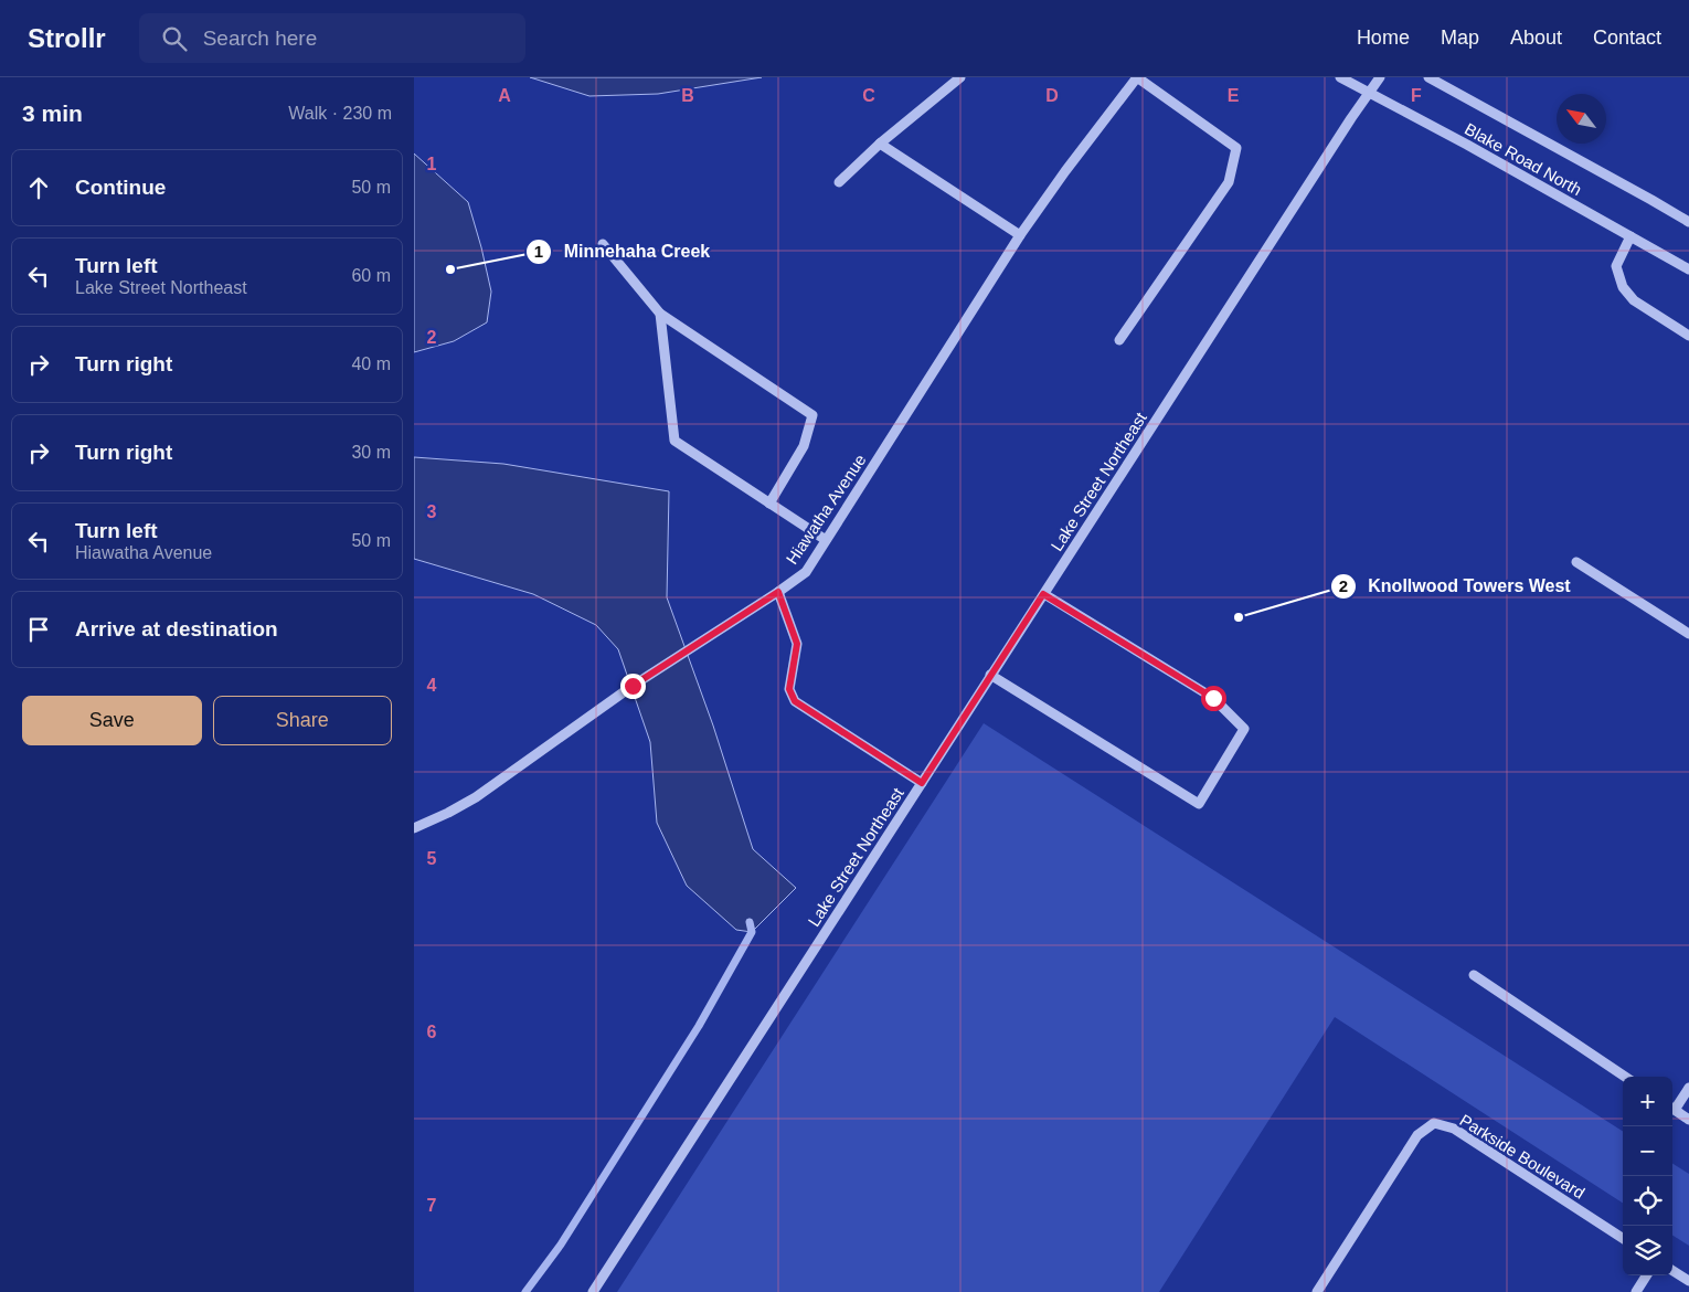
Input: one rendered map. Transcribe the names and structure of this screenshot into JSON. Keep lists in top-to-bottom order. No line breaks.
{"streets":{"street":["Blake Road North","Lake Street Northeast","Hiawatha Avenue","Parkside Boulevard"]},"crossings":[["Blake Road North","Lake Street Northeast"]],"places":["Minnehaha Creek","Knollwood Towers West"],"north":"top left","page":{"header":"Strollr","search":"Search here","nav":["Home","Map","About","Contact"],"heading":["3 min","Walk · 230 m"],"list":[["Continue","50 m"],["Turn left","Lake Street Northeast","60 m"],["Turn right","40 m"],["Turn right","30 m"],["Turn left","Hiawatha Avenue","50 m"],"Arrive at destination"],"buttons":["Save","Share"],"map_buttons":["+","−"]},"grid":{"columns":["A","B","C","D","E","F"],"rows":["1","2","3","4","5","6","7"]}}
